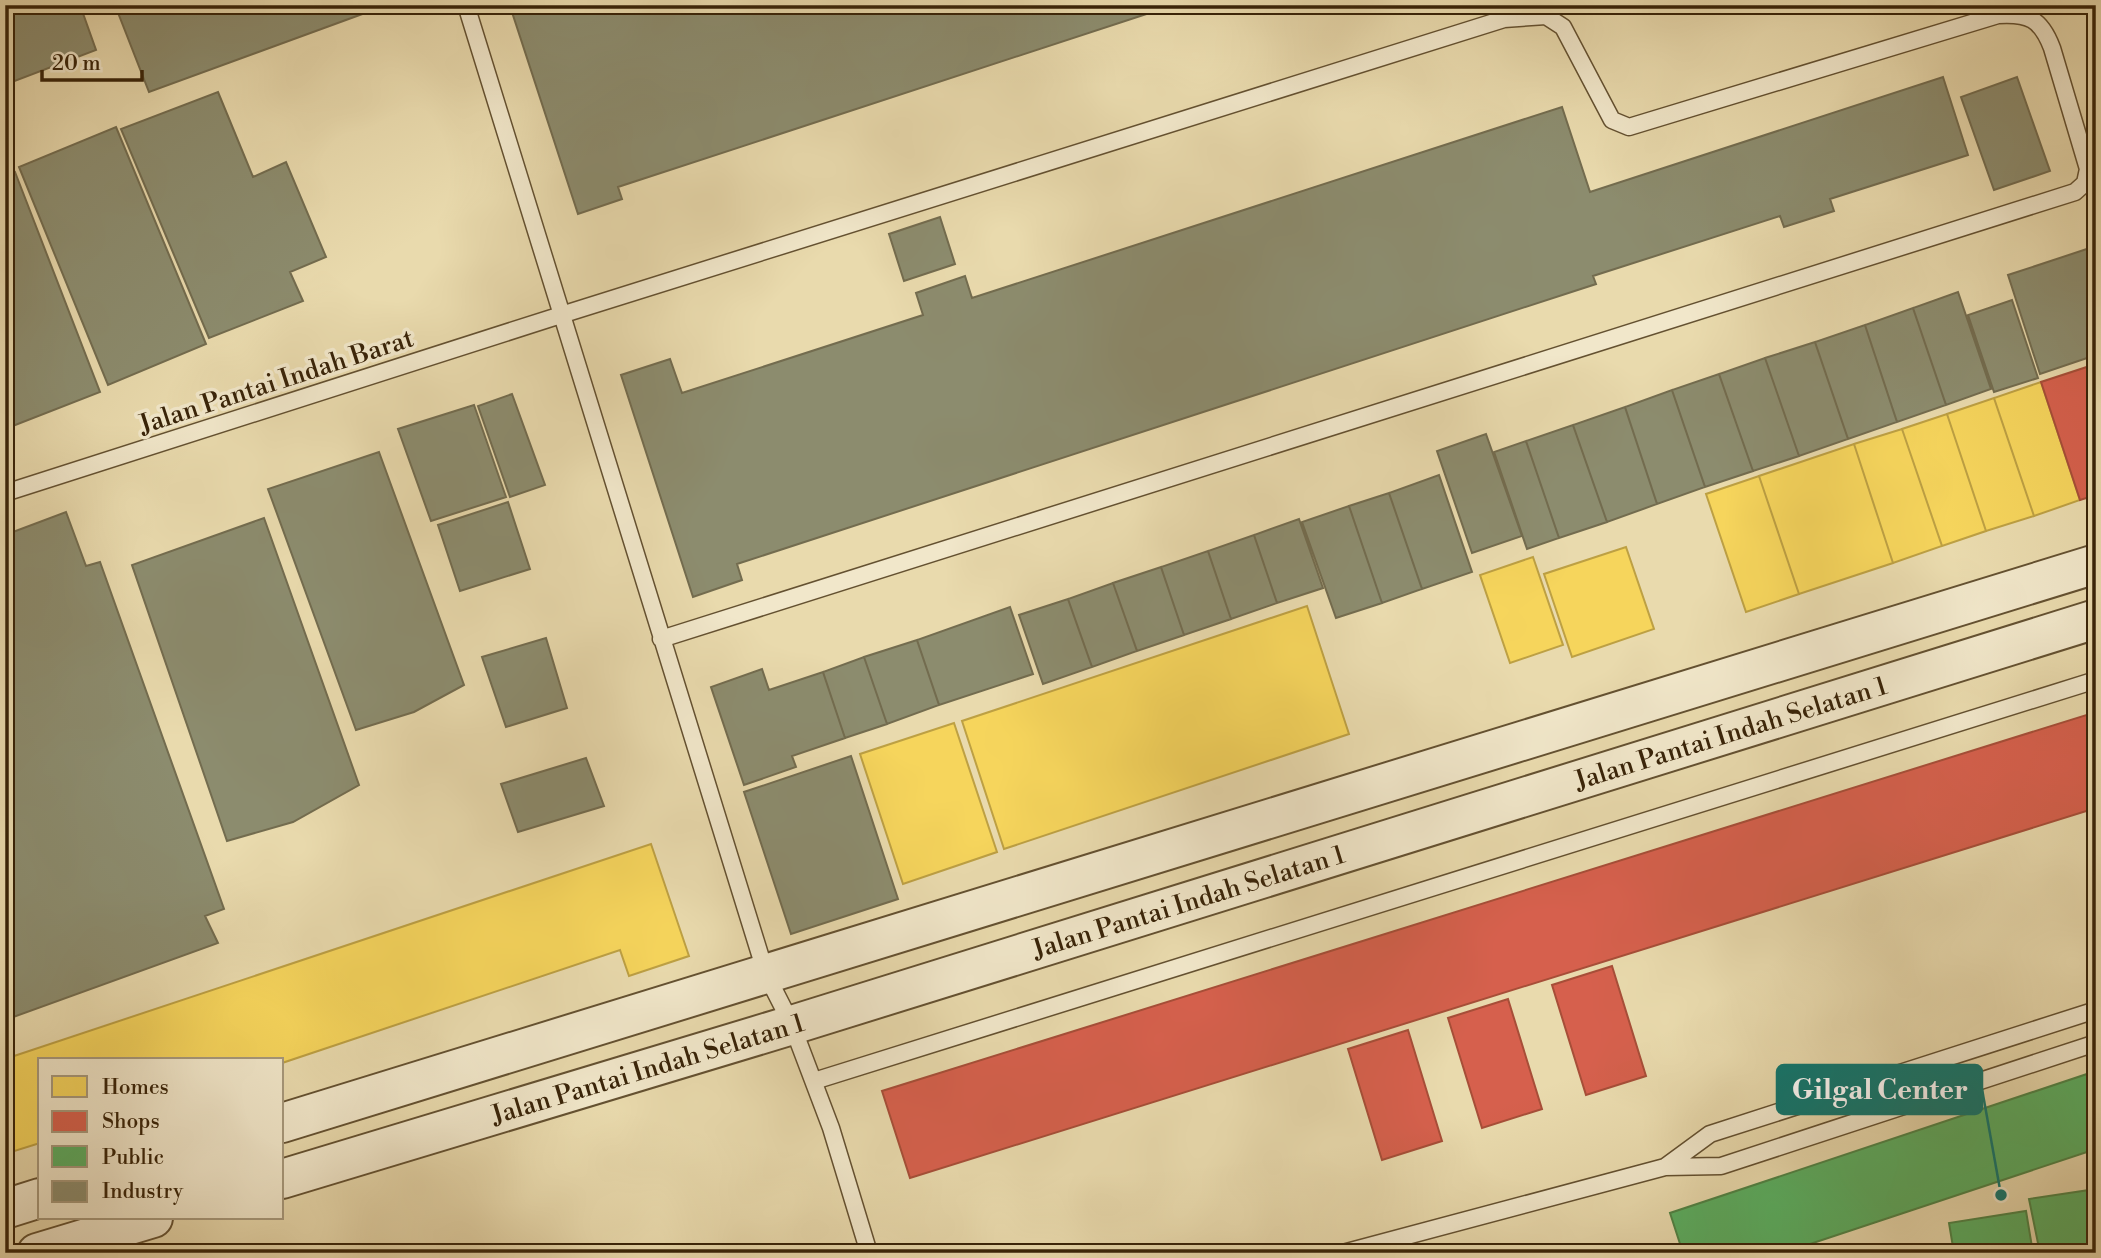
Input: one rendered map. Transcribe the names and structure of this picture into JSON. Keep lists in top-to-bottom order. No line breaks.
{"streets":{"street":["Jalan Pantai Indah Selatan 1"],"lane":["Jalan Pantai Indah Barat"]},"places":["Gilgal Center"],"legend":["Homes","Shops","Public","Industry"],"scale_bar":"20 m"}
